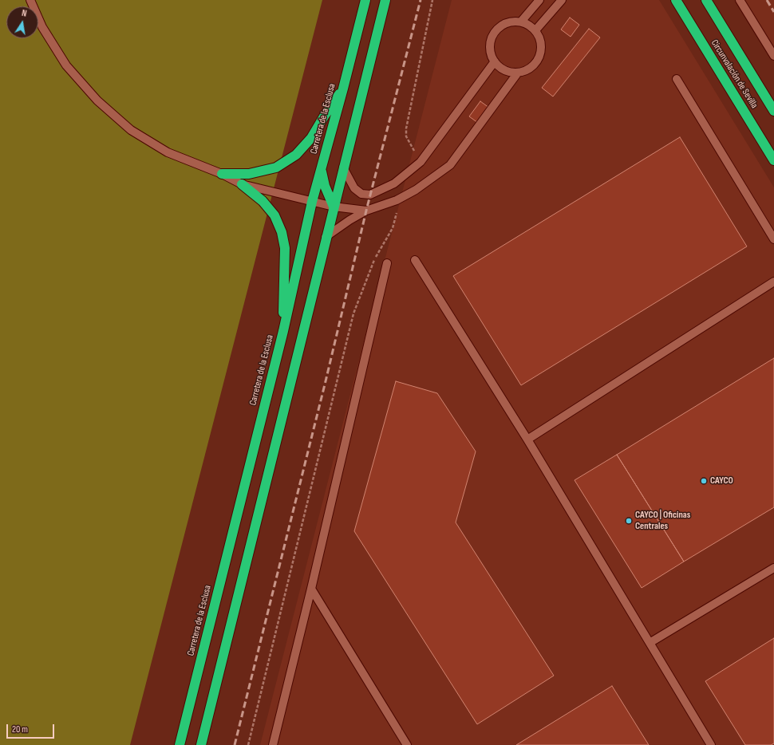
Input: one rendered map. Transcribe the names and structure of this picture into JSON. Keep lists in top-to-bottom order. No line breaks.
{"streets":{"highway":["Circunvalación de Sevilla","Carretera de la Esclusa"]},"places":["CAYCO","CAYCO | Oficinas Centrales"],"scale_bar":"20 m","north":"top"}
